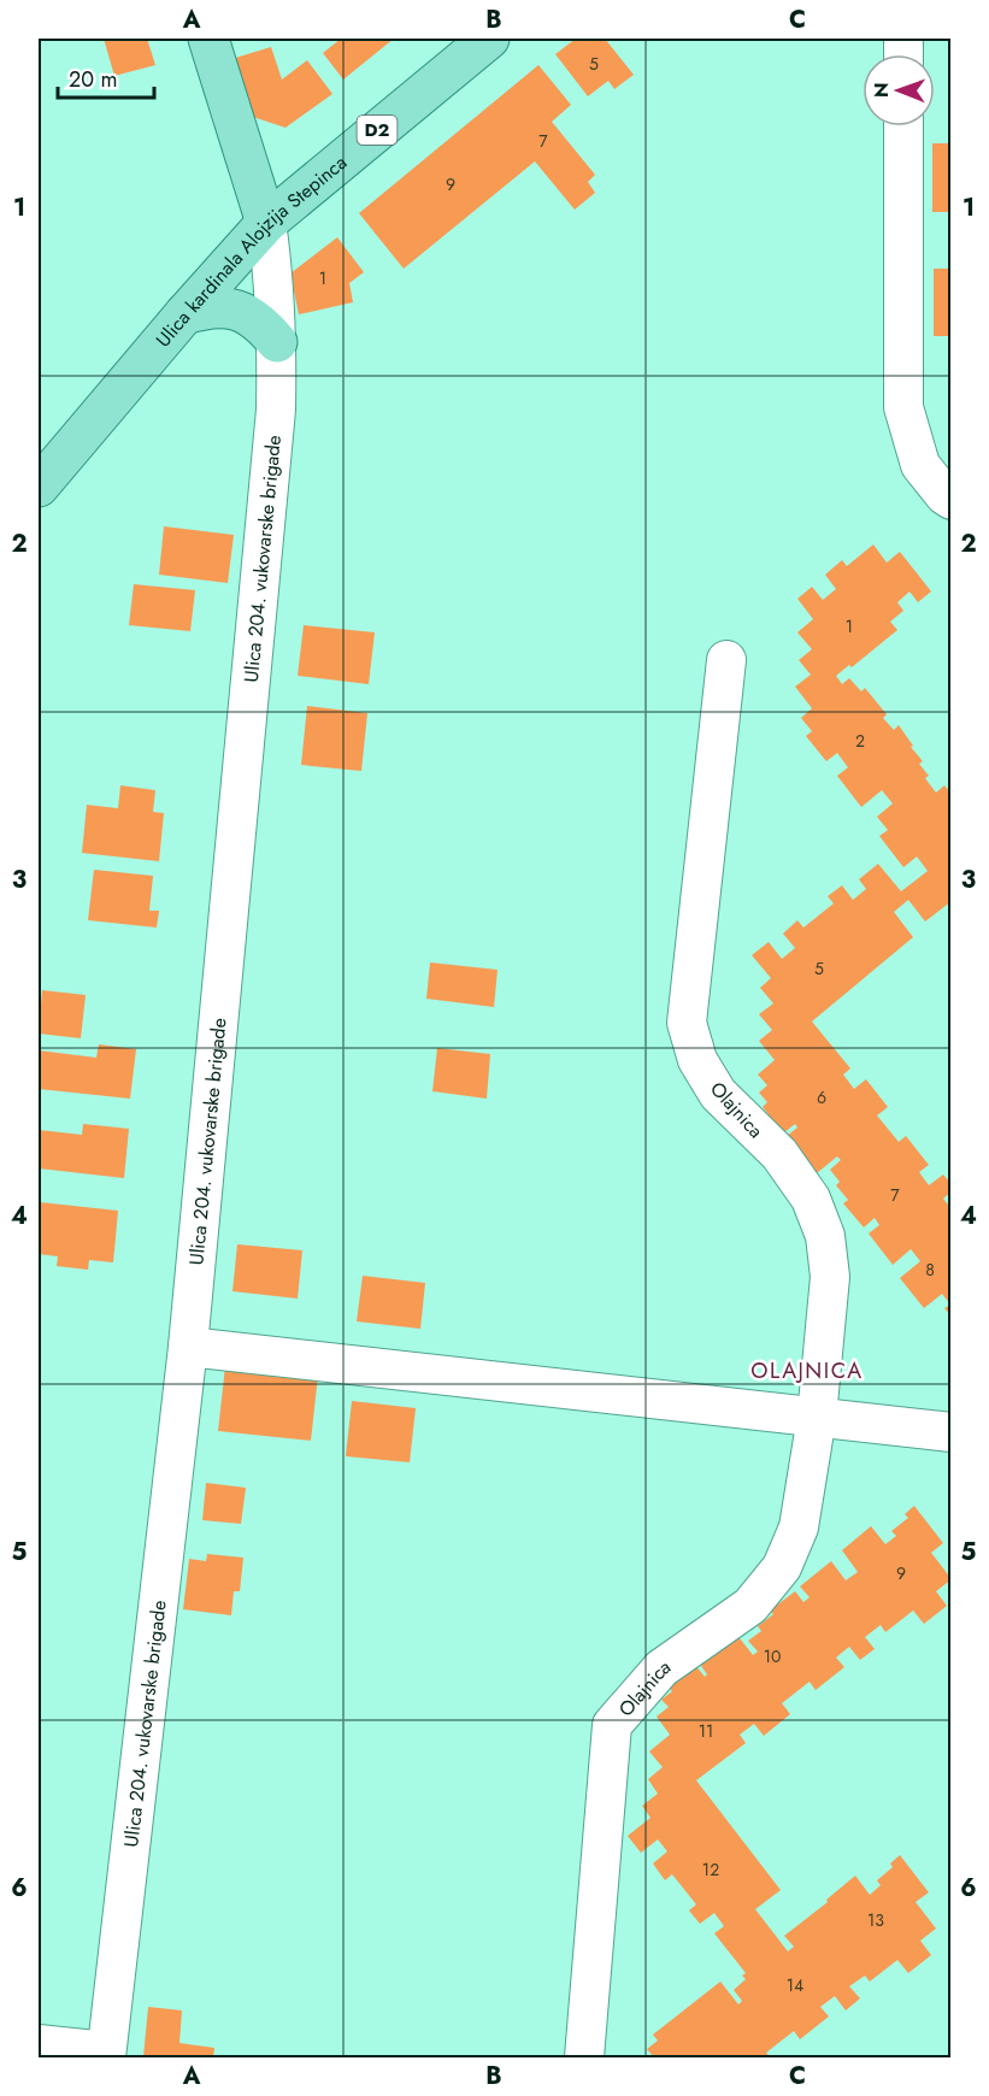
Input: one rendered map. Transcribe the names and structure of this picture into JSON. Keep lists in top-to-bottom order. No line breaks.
{"streets":{"main road":["D2","Ulica kardinala Alojzija Stepinca"],"street":["Ulica 204. vukovarske brigade","Olajnica"]},"crossings":[["Ulica kardinala Alojzija Stepinca","Ulica 204. vukovarske brigade"]],"districts":["OLAJNICA"],"house_numbers":["5","7","9","1","1","2","5","6","7","8","9","10","11","12","13","14"],"scale_bar":"20 m","north":"left","grid":{"columns":["A","B","C"],"rows":["1","2","3","4","5","6"]}}
